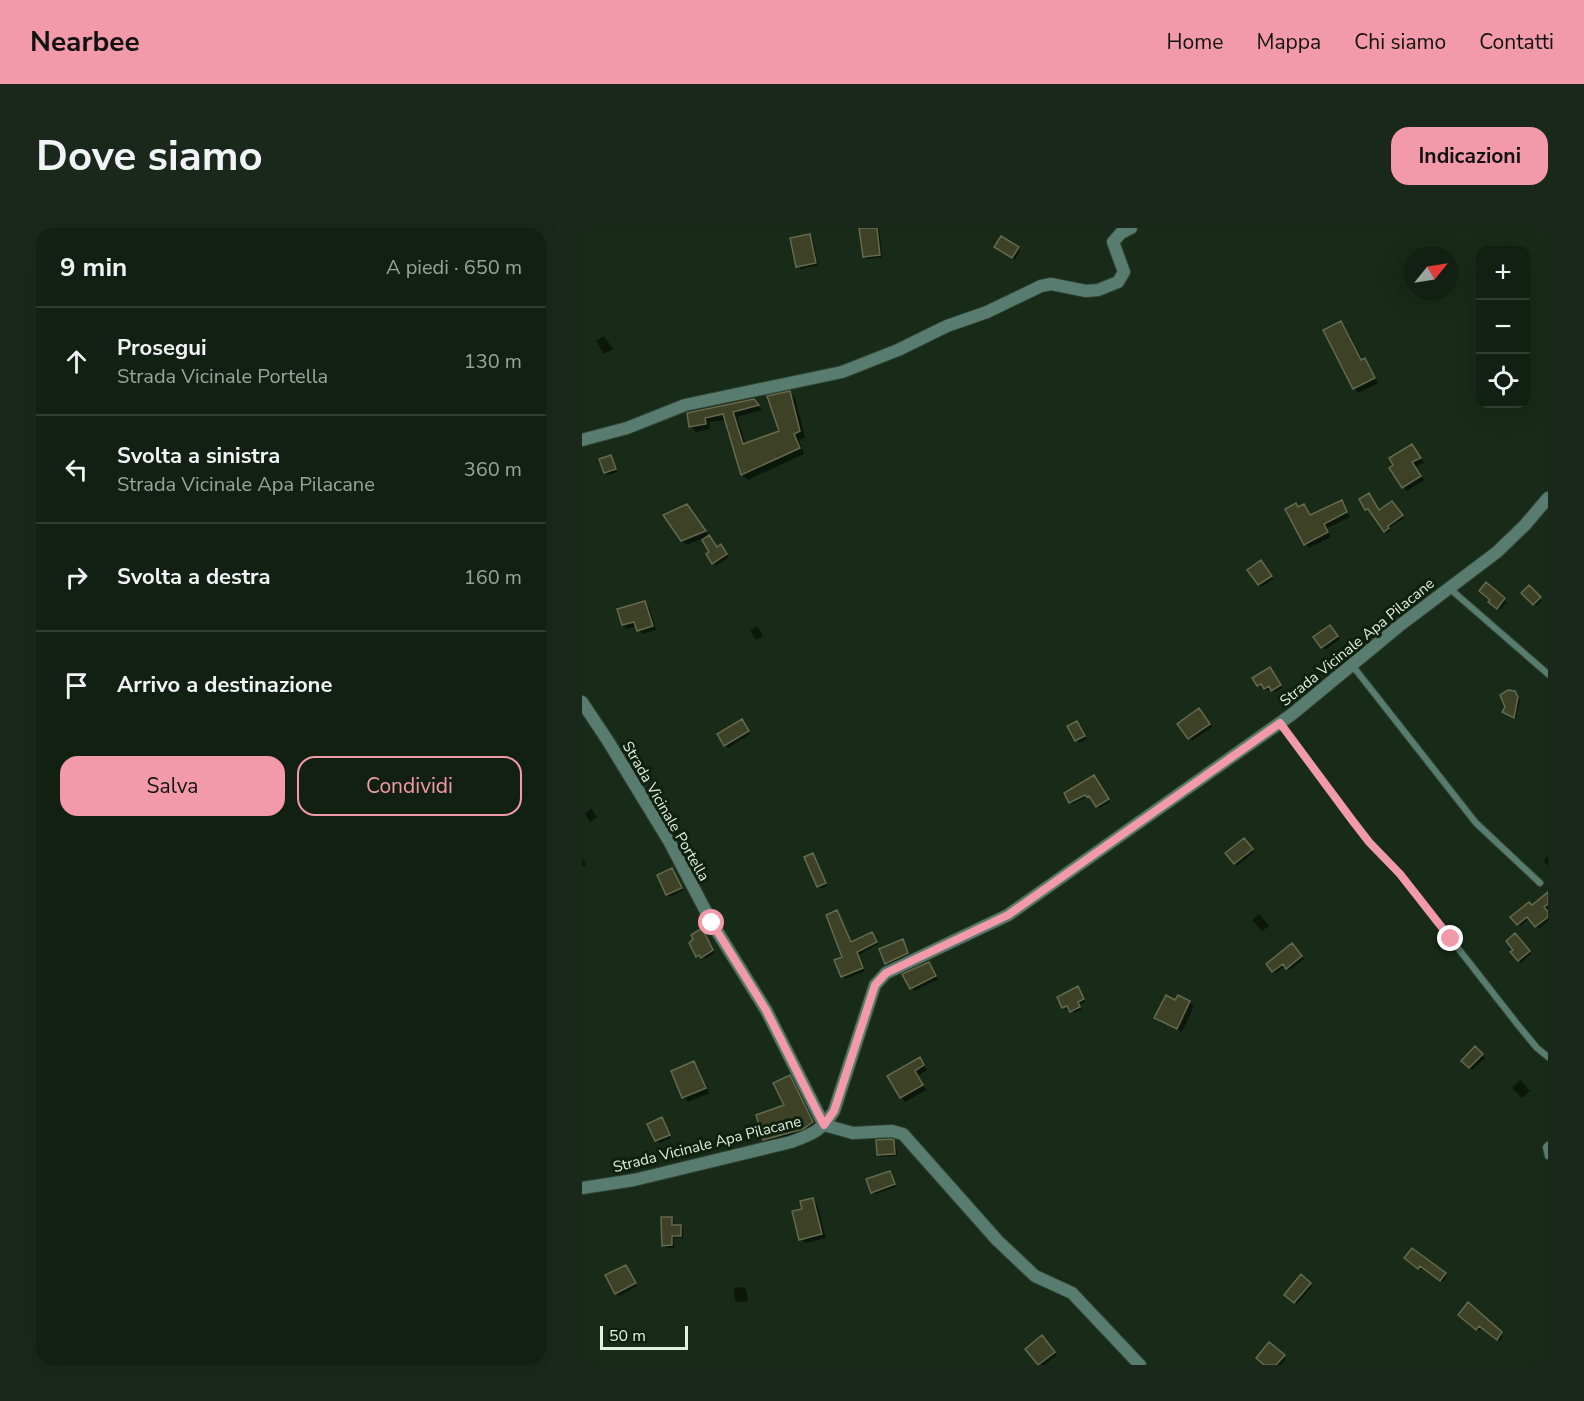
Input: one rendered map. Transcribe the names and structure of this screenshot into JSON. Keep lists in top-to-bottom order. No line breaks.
{"streets":{"street":["Strada Vicinale Apa Pilacane","Strada Vicinale Portella"]},"crossings":[["Strada Vicinale Apa Pilacane","Strada Vicinale Portella"]],"scale_bar":"50 m","north":"top right","page":{"header":"Nearbee","nav":["Home","Mappa","Chi siamo","Contatti"],"buttons":["Indicazioni",["Salva","Condividi"]],"title":"Dove siamo","heading":["9 min","A piedi · 650 m"],"map_buttons":["+","−"],"list":[["Prosegui","Strada Vicinale Portella","130 m"],["Svolta a sinistra","Strada Vicinale Apa Pilacane","360 m"],["Svolta a destra","160 m"],"Arrivo a destinazione"],"scale":"50 m"}}
